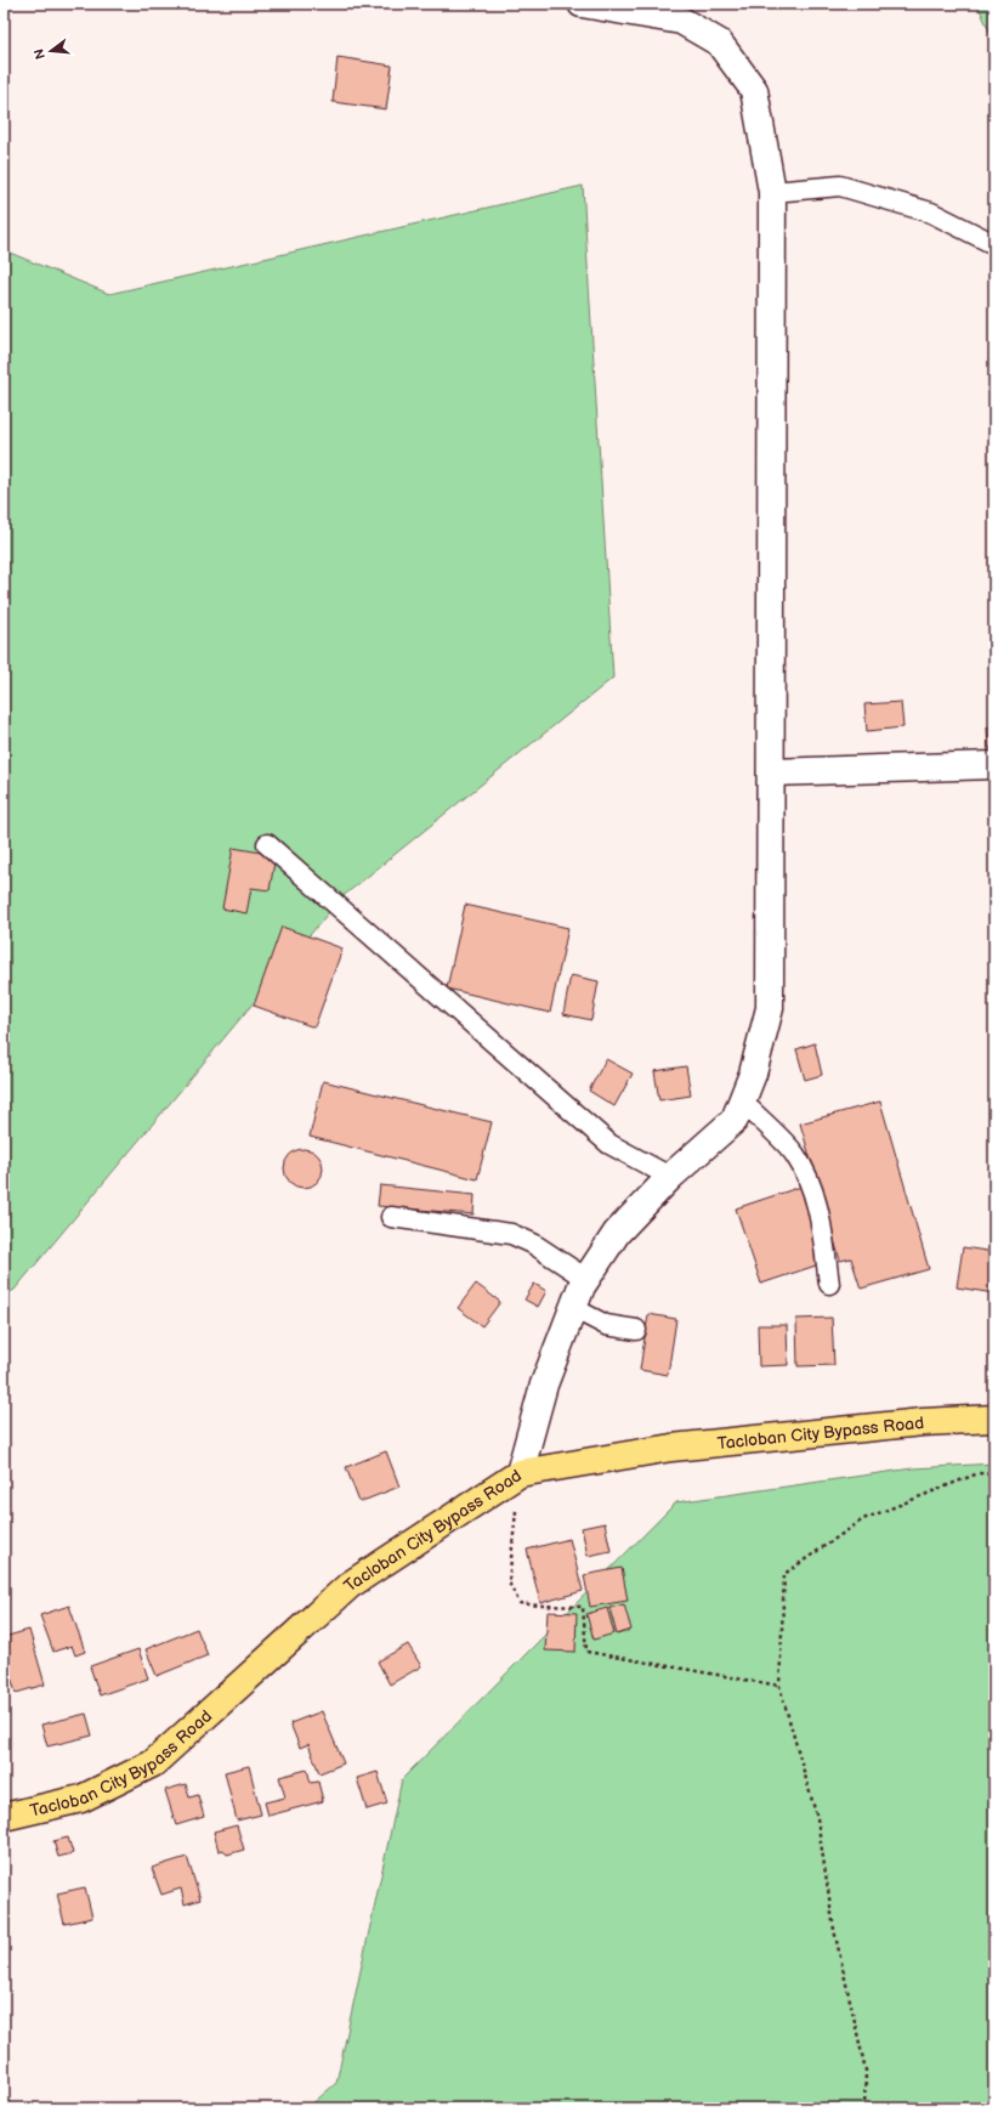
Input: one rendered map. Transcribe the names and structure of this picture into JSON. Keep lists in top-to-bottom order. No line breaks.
{"streets":{"highway":["Tacloban City Bypass Road"]},"north":"left"}
